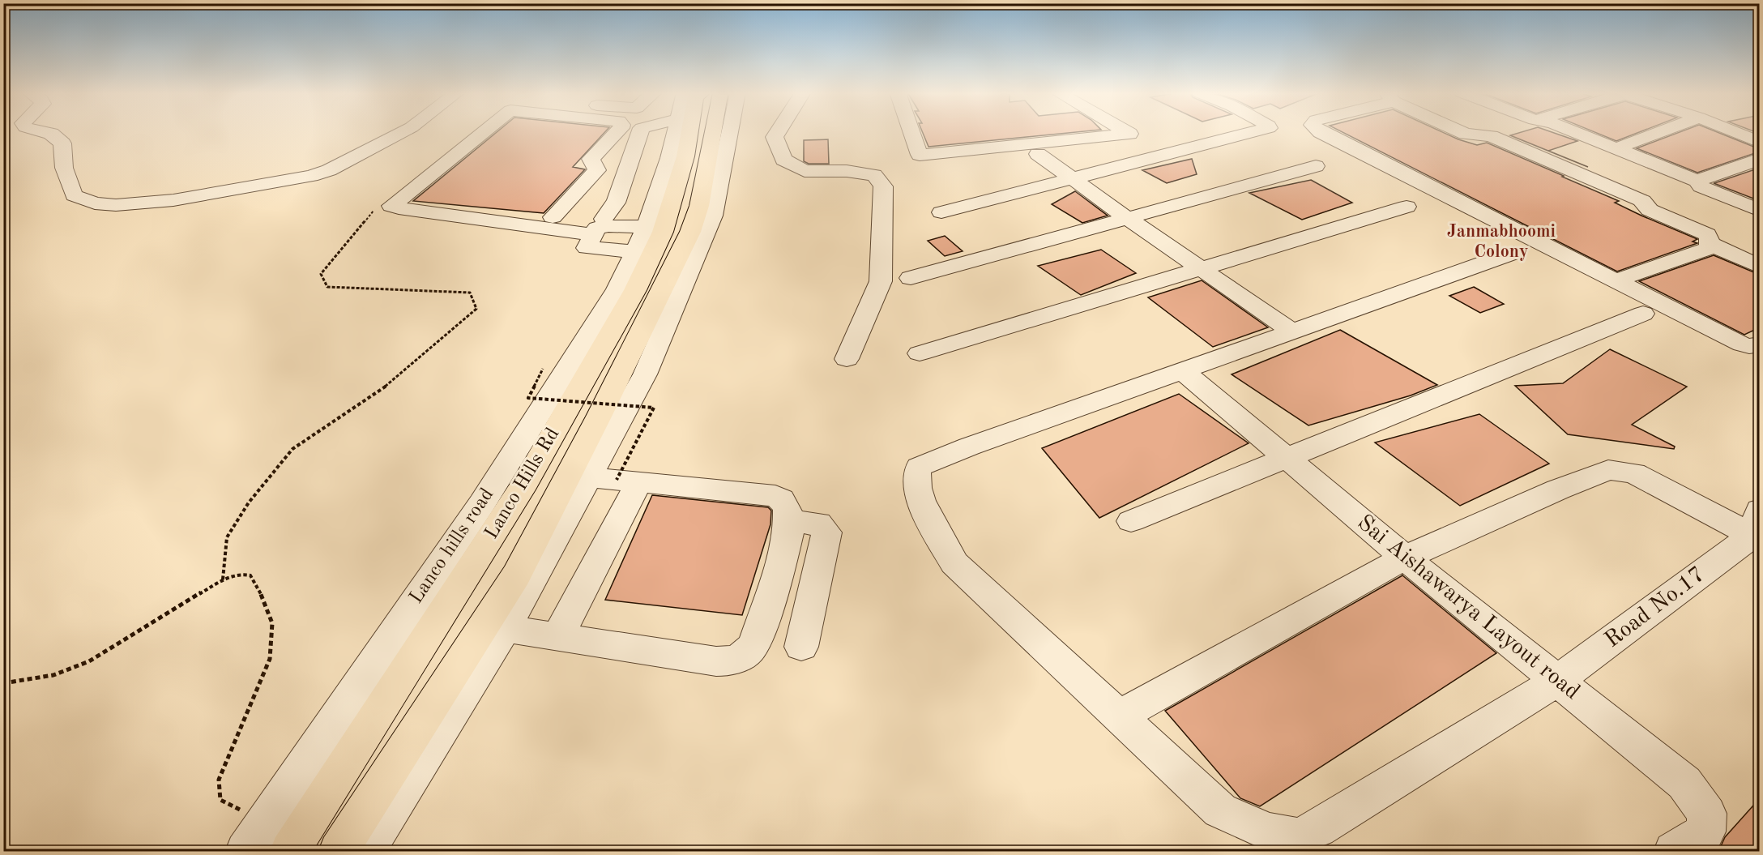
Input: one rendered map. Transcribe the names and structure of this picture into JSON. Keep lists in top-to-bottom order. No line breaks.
{"streets":{"main road":["Lanco Hills Rd"],"street":["Lanco hills road","Sai Aishawarya Layout road","Road No.17"]},"crossings":[["Lanco Hills Rd","Lanco hills road"],["Sai Aishawarya Layout road","Road No.17"]],"districts":["Janmabhoomi Colony"]}
